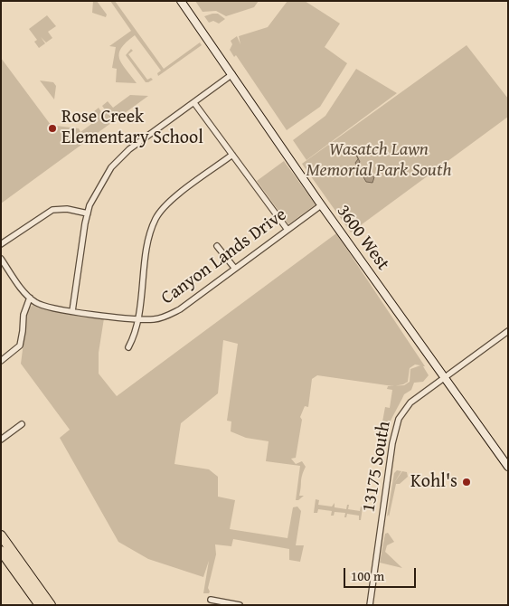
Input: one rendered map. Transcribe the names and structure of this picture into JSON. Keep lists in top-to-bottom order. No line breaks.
{"streets":{"main road":["3600 West"],"street":["Canyon Lands Drive","13175 South"]},"crossings":[["3600 West","Canyon Lands Drive"],["3600 West","13175 South"]],"parks":["Wasatch Lawn Memorial Park South"],"places":["Rose Creek Elementary School","Kohl's"],"scale_bar":"100 m"}
